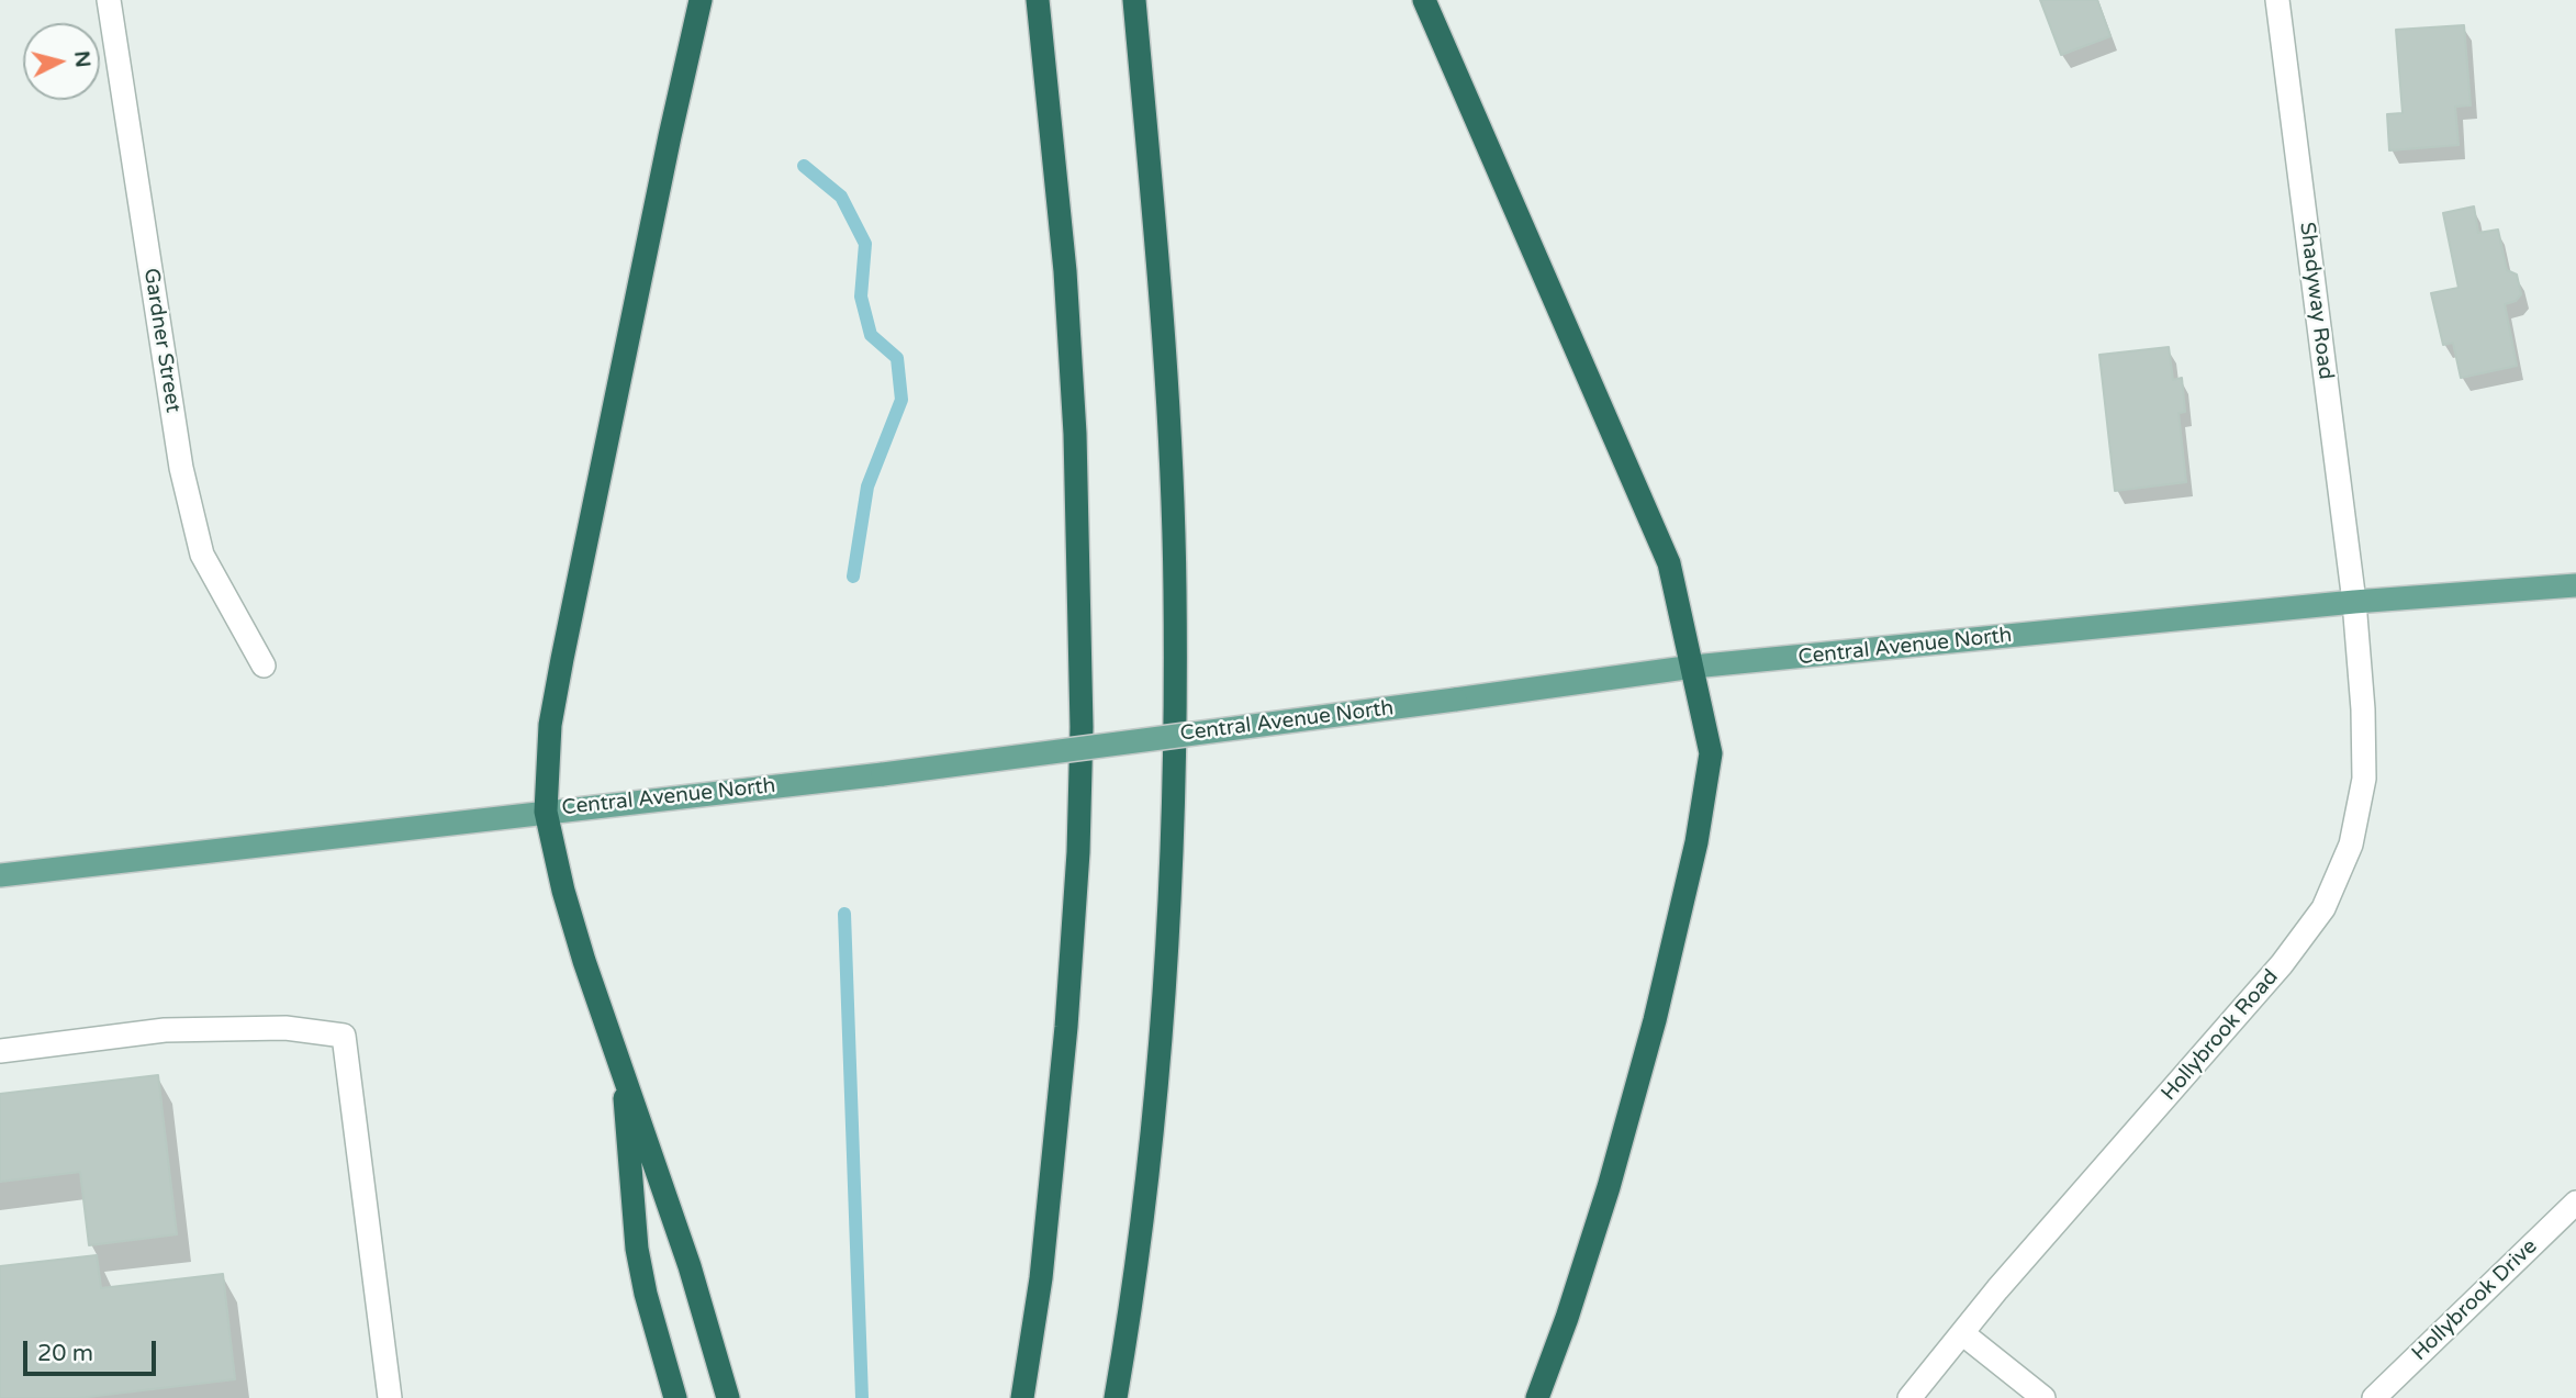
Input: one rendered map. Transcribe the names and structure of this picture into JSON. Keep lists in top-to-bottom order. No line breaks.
{"streets":{"main road":["Central Avenue North"],"street":["Shadyway Road","Gardner Street","Hollybrook Road","Hollybrook Drive"]},"crossings":[["Shadyway Road","Central Avenue North"],["Shadyway Road","Hollybrook Road"],["Central Avenue North","Hollybrook Road"]],"scale_bar":"20 m","north":"right"}
